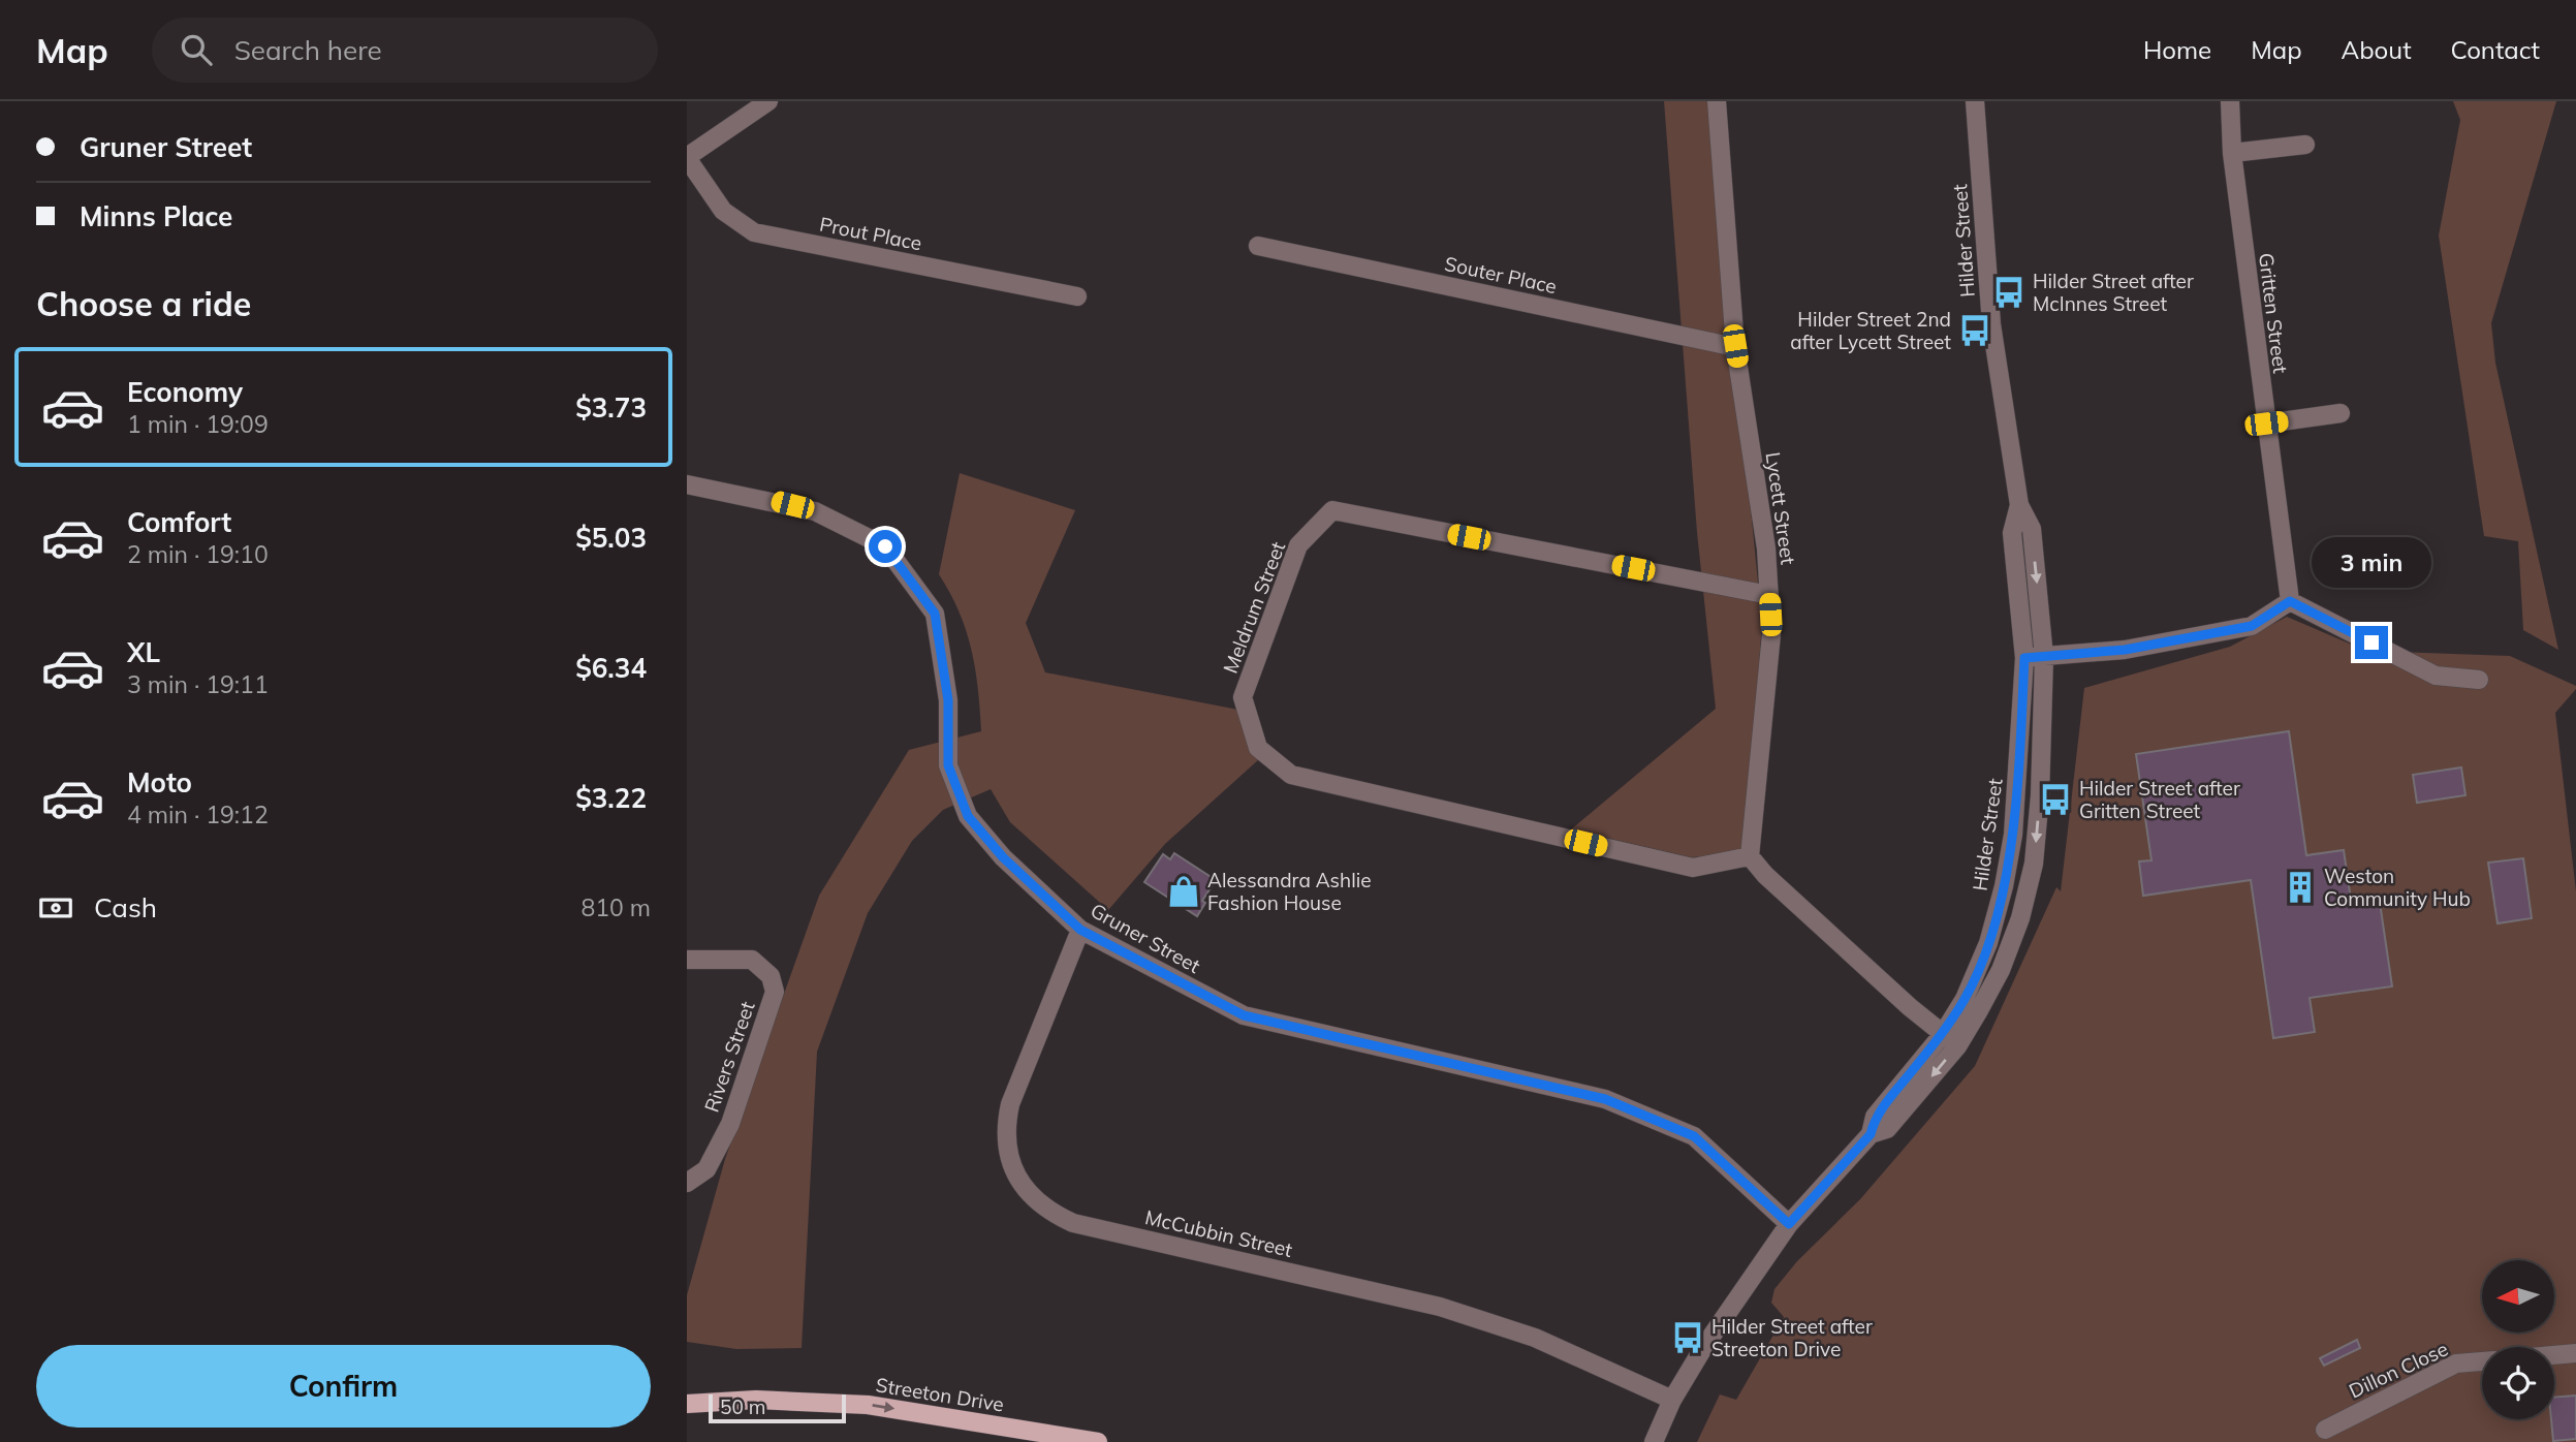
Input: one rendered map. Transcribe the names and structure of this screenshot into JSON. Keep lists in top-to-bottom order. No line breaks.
{"streets":{"main road":["Streeton Drive"],"street":["Prout Place","Hilder Street","Souter Place","Gritten Street","Lycett Street","Meldrum Street","Gruner Street","Rivers Street","McCubbin Street","Dillon Close"]},"crossings":[["Hilder Street","Gruner Street"],["Hilder Street","McCubbin Street"],["Souter Place","Lycett Street"],["Lycett Street","Meldrum Street"],["Gruner Street","McCubbin Street"]],"one_way":["Streeton Drive"],"places":{"bus stop":["Hilder Street after McInnes Street","Hilder Street 2nd after Lycett Street","Hilder Street after Gritten Street","Hilder Street after Streeton Drive"],"building":["Weston Community Hub"],"shop":["Alessandra Ashlie Fashion House"]},"scale_bar":"50 m","north":"left","page":{"header":"Map","search":"Search here","nav":["Home","Map","About","Contact"],"banner":["Gruner Street","Minns Place"],"heading":"Choose a ride","list":[{"name":"Economy","note":"1 min · 19:09","value":"$3.73"},{"name":"Comfort","note":"2 min · 19:10","value":"$5.03"},{"name":"XL","note":"3 min · 19:11","value":"$6.34"},{"name":"Moto","note":"4 min · 19:12","value":"$3.22"}],"bubble":"3 min","pay":["Cash","810 m"],"buttons":"Confirm","scale":"50 m"}}
